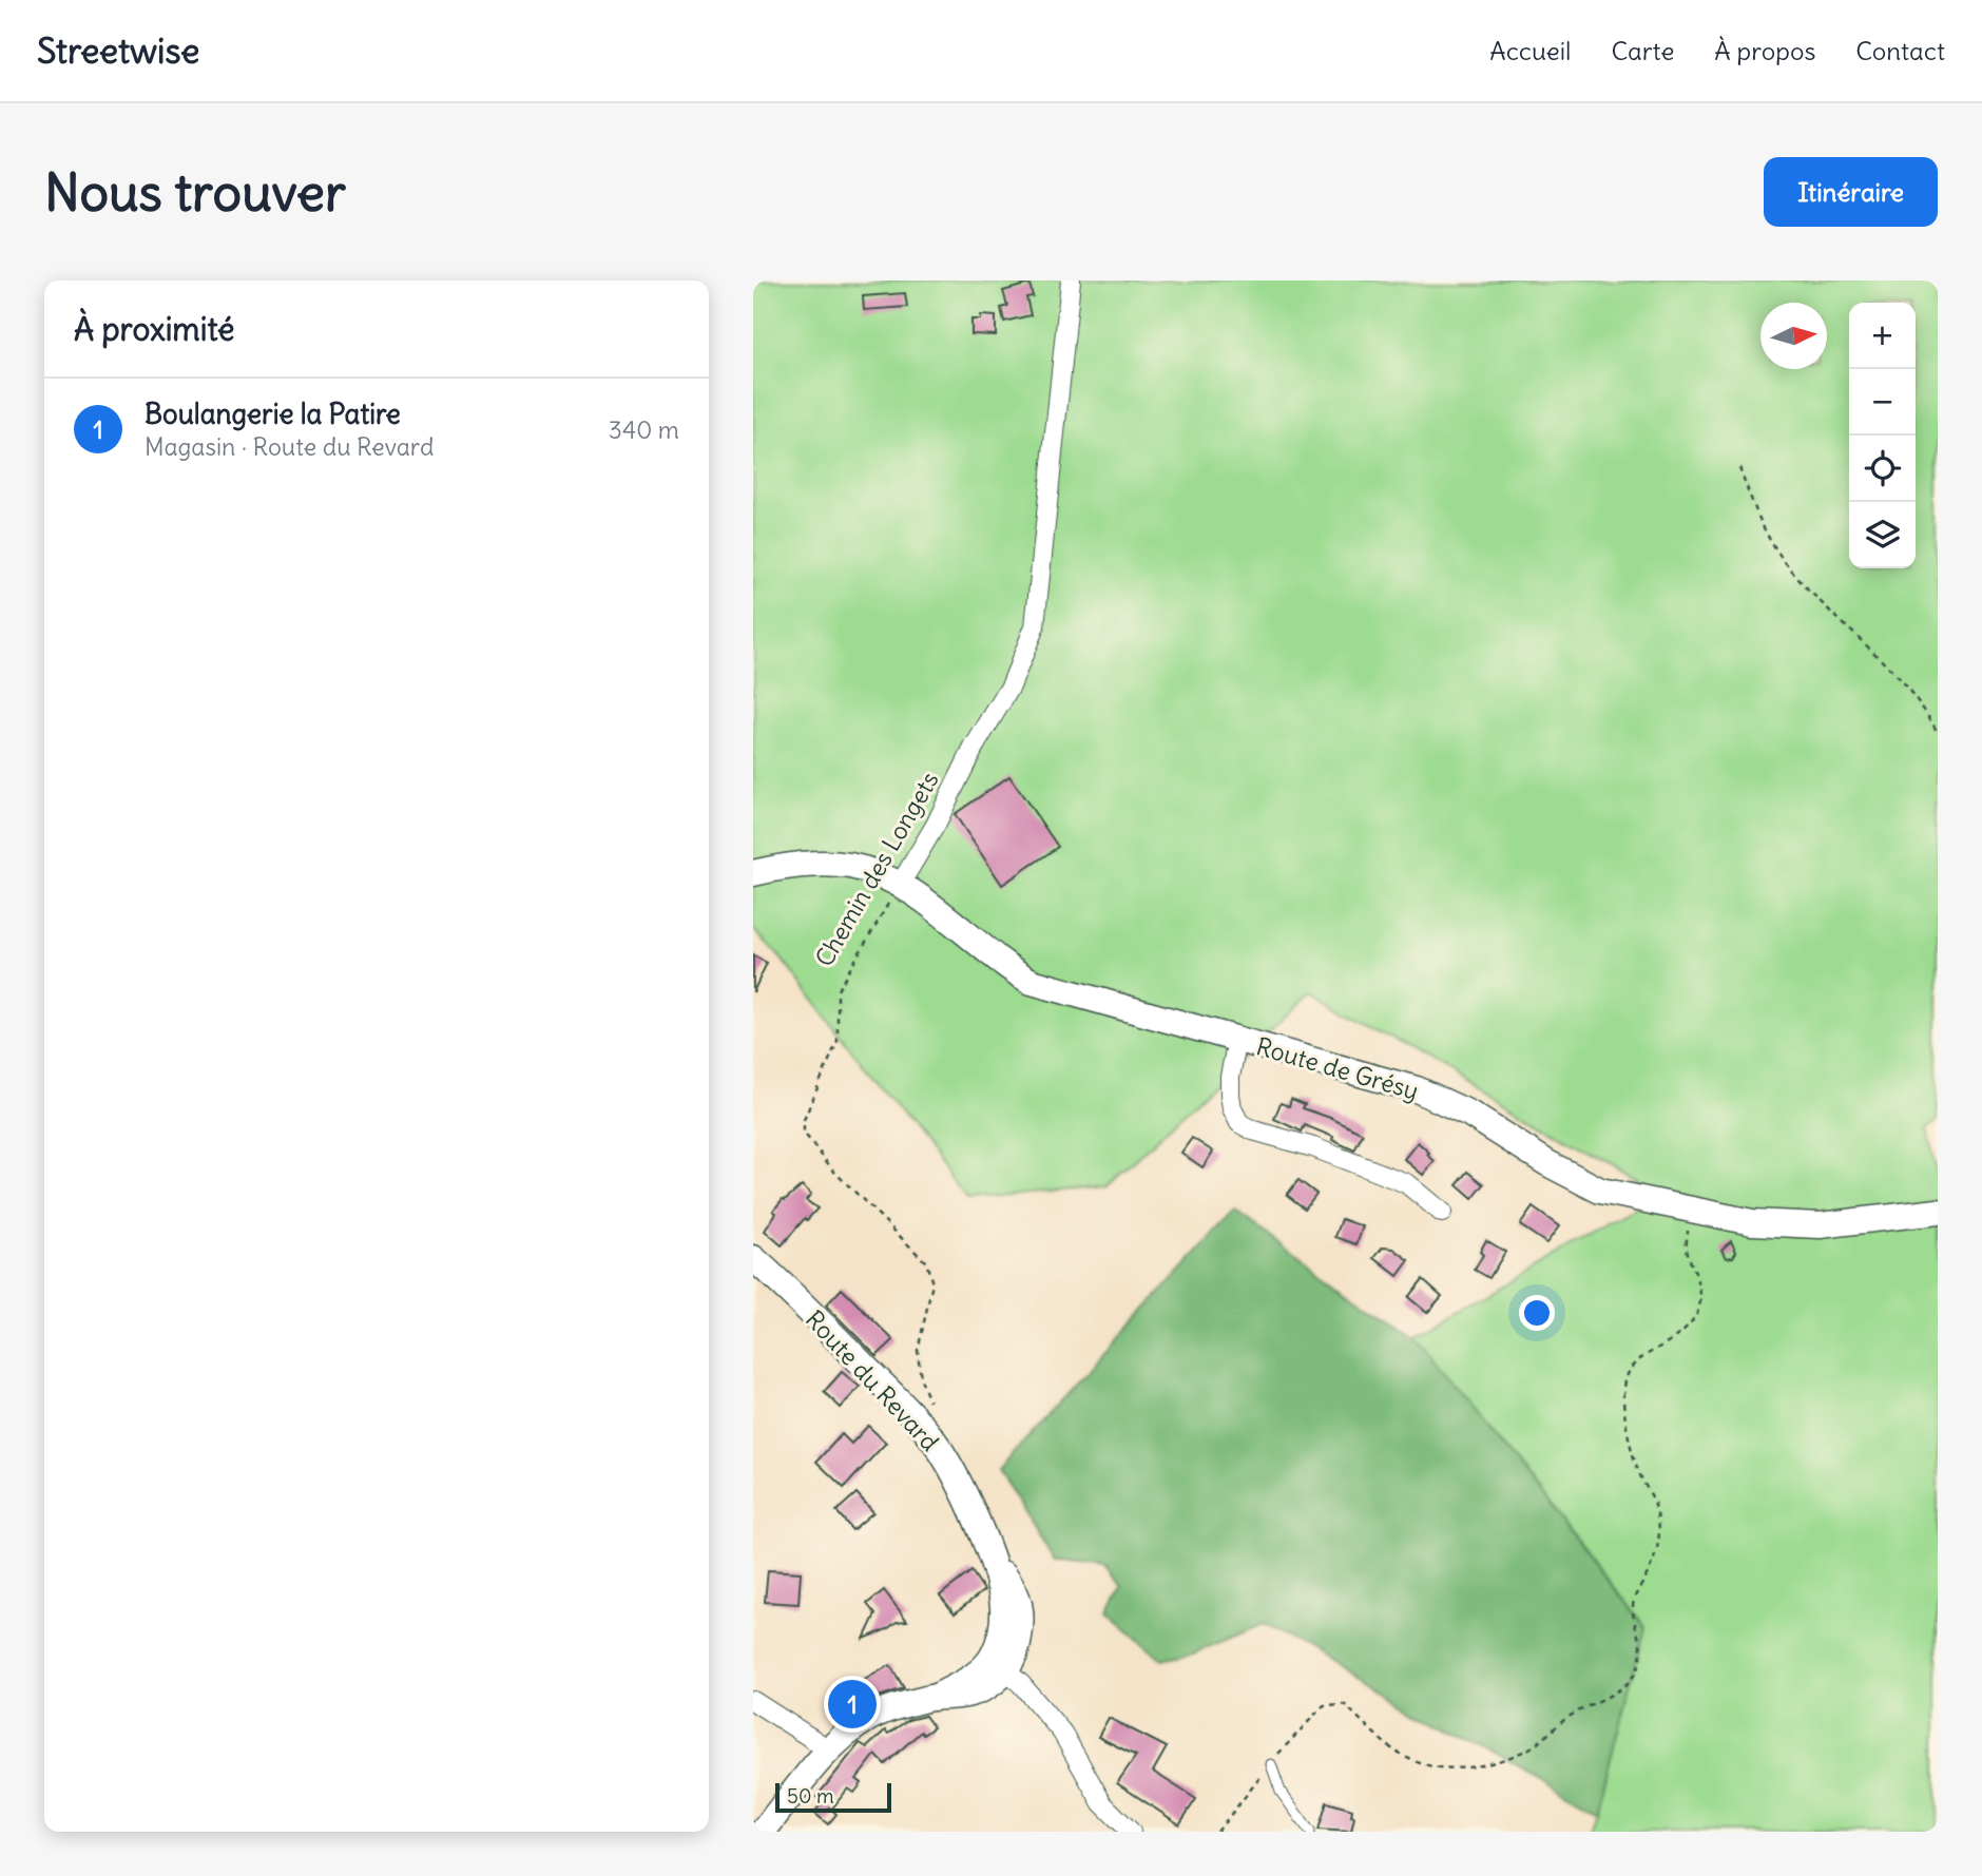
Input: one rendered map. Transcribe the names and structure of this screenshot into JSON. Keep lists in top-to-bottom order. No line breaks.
{"streets":{"main road":["Route de Grésy","Route du Revard"],"street":["Chemin des Longets"]},"crossings":[["Chemin des Longets","Route de Grésy"]],"scale_bar":"50 m","north":"right","page":{"header":"Streetwise","nav":["Accueil","Carte","À propos","Contact"],"buttons":"Itinéraire","title":"Nous trouver","heading":"À proximité","map_buttons":["+","−"],"list":[{"mark":"1","name":"Boulangerie la Patire","note":"Magasin · Route du Revard","value":"340 m"}],"pins":"1","scale":"50 m"}}
